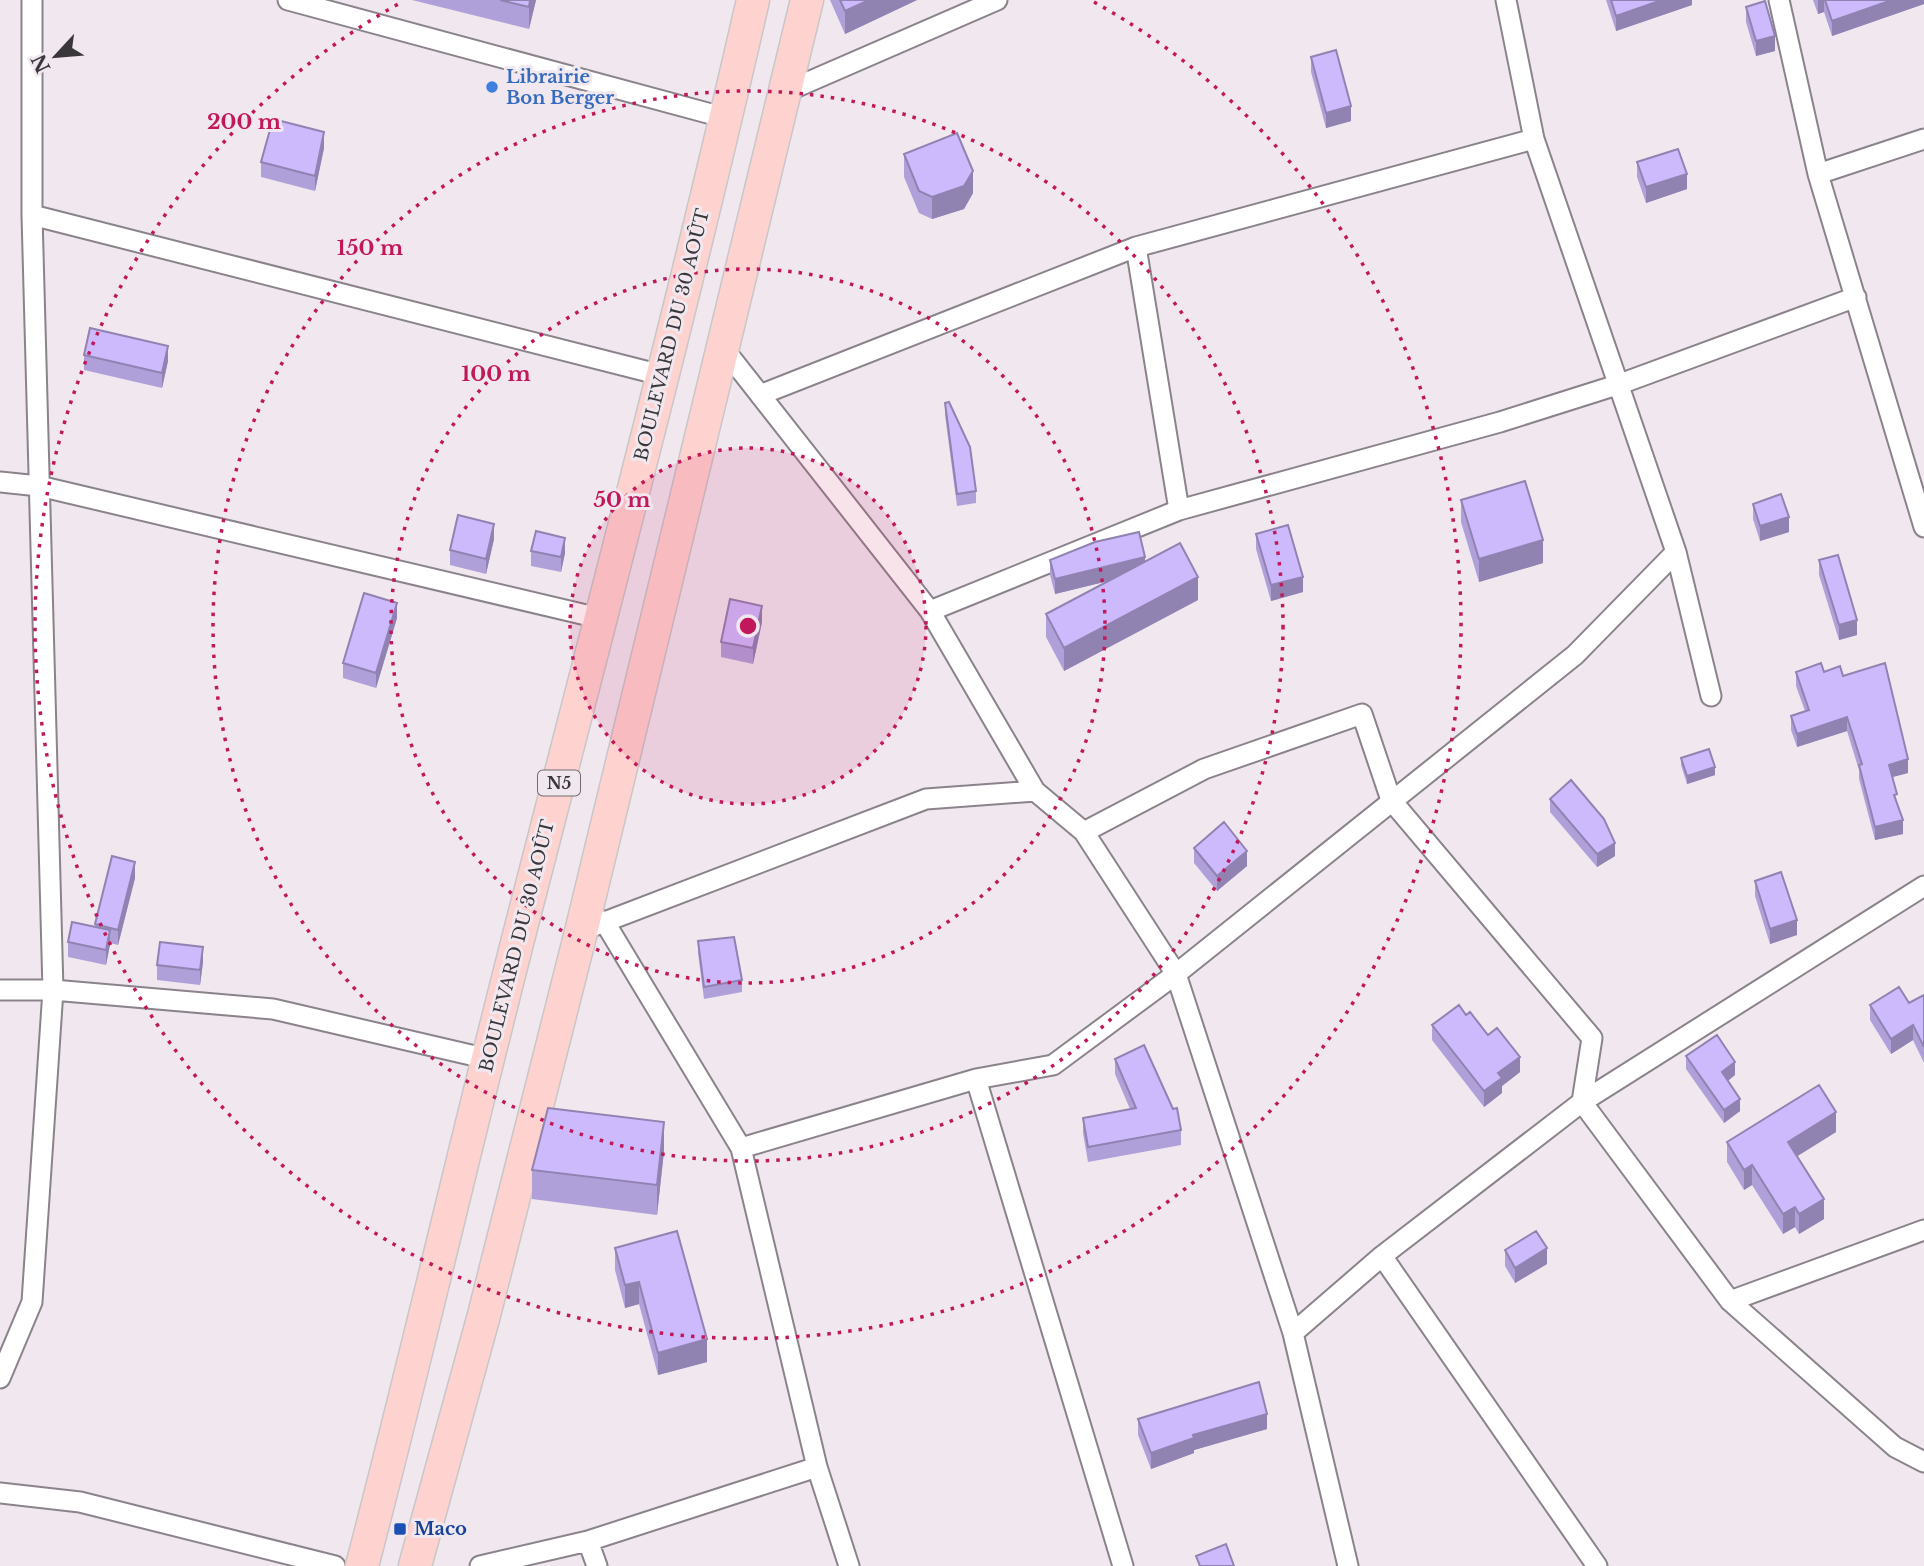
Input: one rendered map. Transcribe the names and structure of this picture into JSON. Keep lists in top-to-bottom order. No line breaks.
{"streets":{"highway":["BOULEVARD DU 30 AOÛT","N5"]},"places":{"other":["Librairie Bon Berger"],"transit":["Maco"]},"north":"bottom left","rings":["200 m","150 m","100 m","50 m"]}
